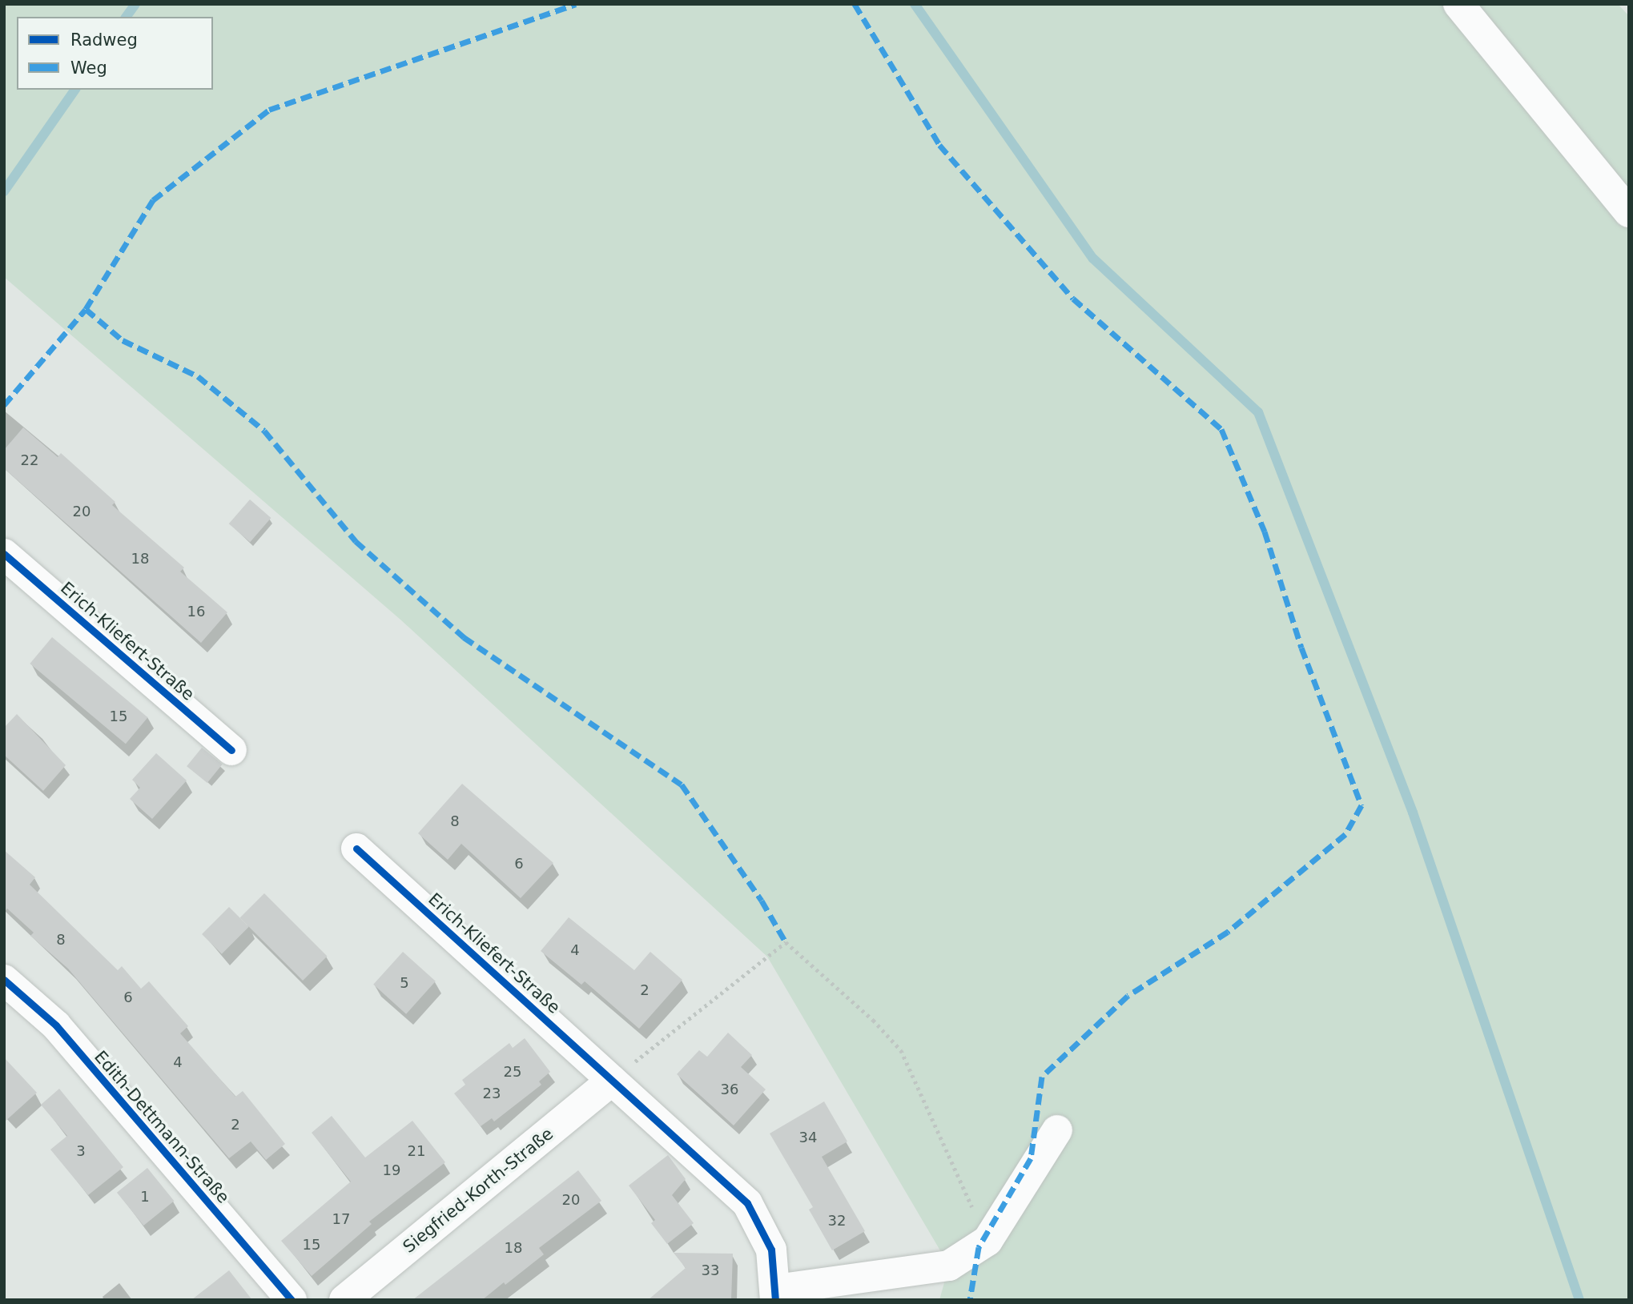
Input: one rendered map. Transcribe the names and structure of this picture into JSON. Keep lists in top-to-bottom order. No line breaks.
{"streets":{"street":["Erich-Kliefert-Straße","Edith-Dettmann-Straße","Siegfried-Korth-Straße"]},"crossings":[["Erich-Kliefert-Straße","Siegfried-Korth-Straße"]],"house_numbers":["22","20","18","16","15","8","6","8","4","5","2","6","4","25","36","23","2","34","3","21","19","1","20","17","32","15","18","33"],"legend":["Radweg","Weg"]}
